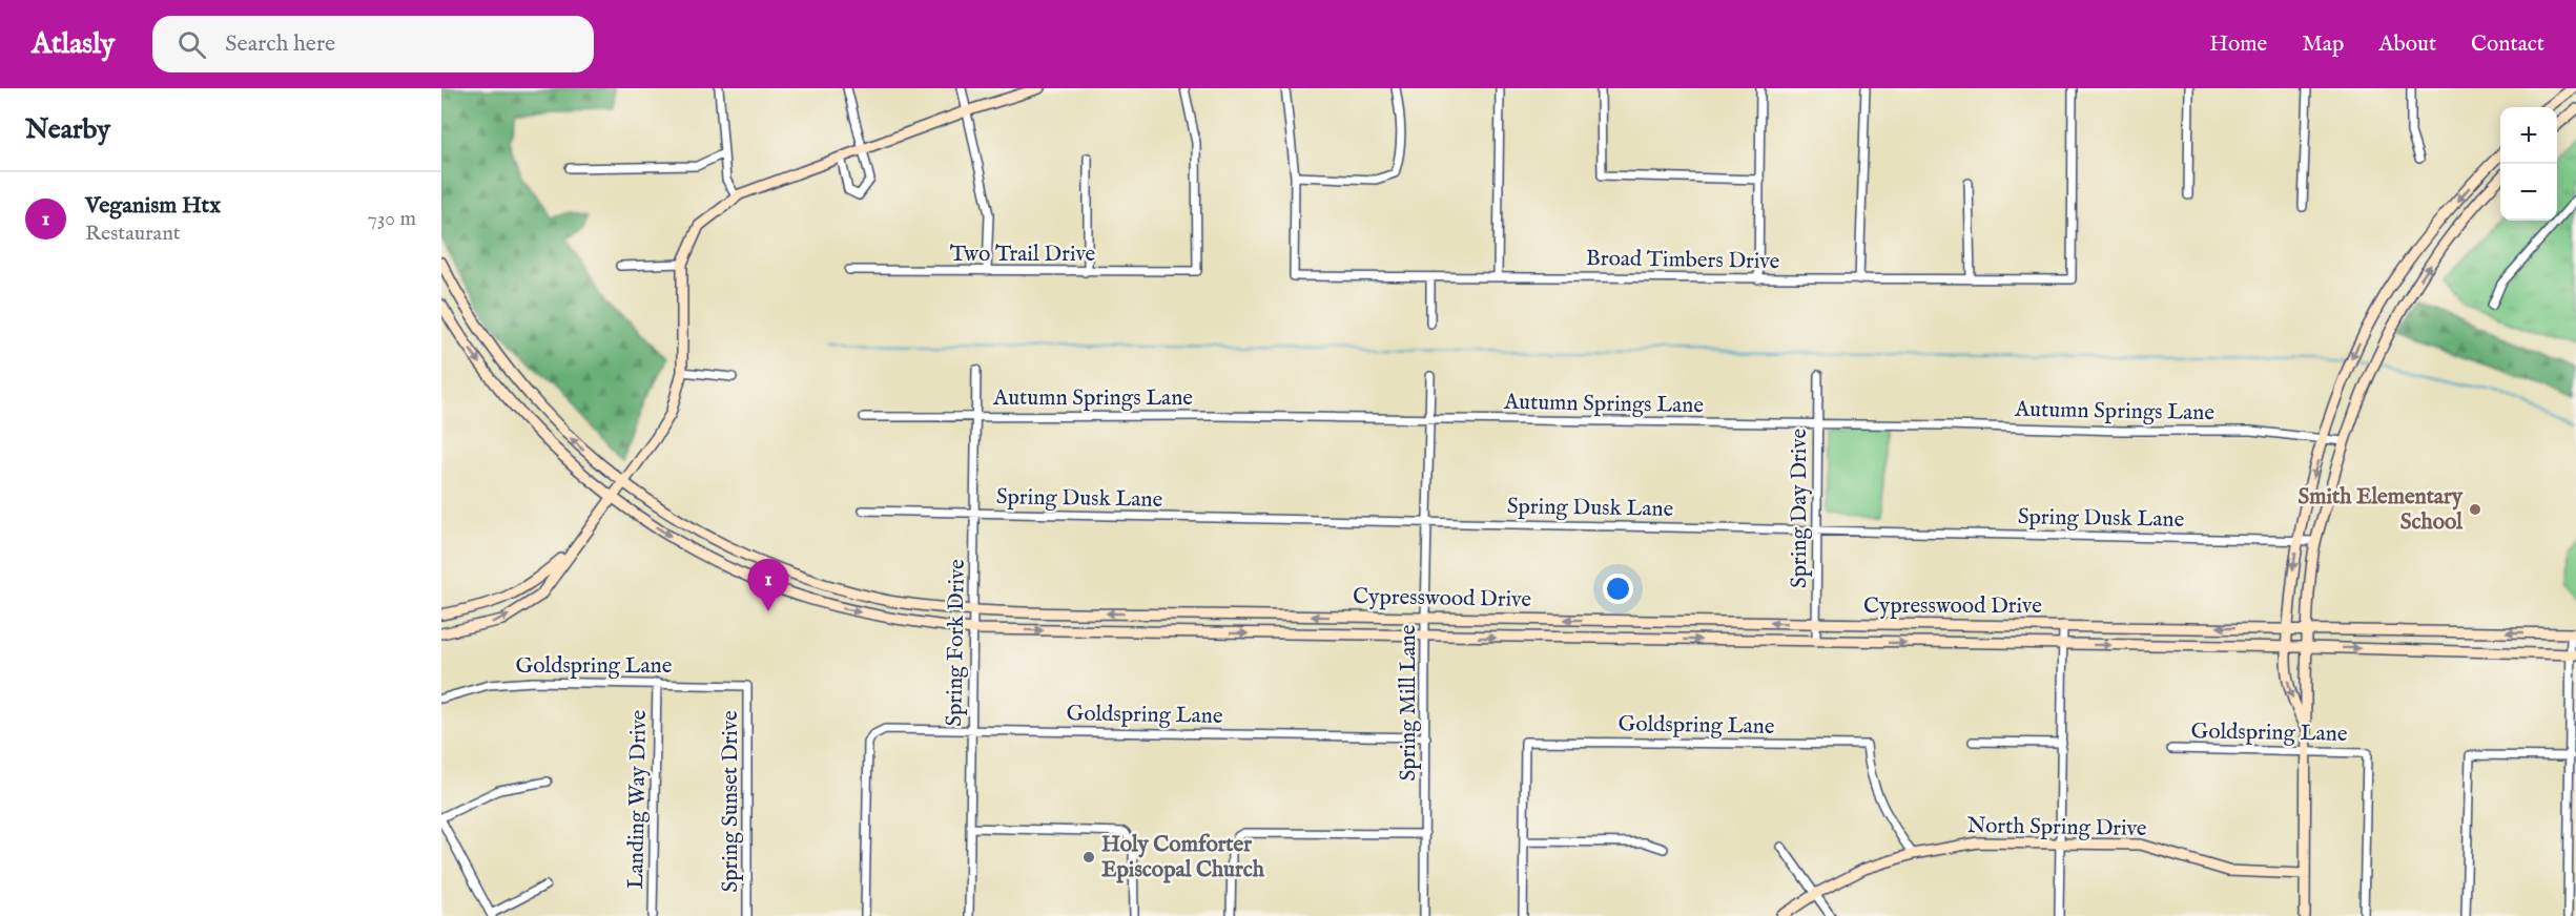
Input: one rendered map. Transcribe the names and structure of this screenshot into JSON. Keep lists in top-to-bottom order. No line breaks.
{"streets":{"main road":["Cypresswood Drive","North Spring Drive"],"street":["Two Trail Drive","Broad Timbers Drive","Autumn Springs Lane","Spring Dusk Lane","Spring Day Drive","Spring Fork Drive","Goldspring Lane","Spring Mill Lane","Landing Way Drive","Spring Sunset Drive"]},"crossings":[["Autumn Springs Lane","Spring Day Drive"],["Autumn Springs Lane","Spring Fork Drive"],["Autumn Springs Lane","Spring Mill Lane"],["Spring Dusk Lane","Spring Day Drive"],["Spring Dusk Lane","Spring Fork Drive"],["Spring Dusk Lane","Spring Mill Lane"],["Spring Day Drive","Cypresswood Drive"],["Cypresswood Drive","Spring Fork Drive"],["Cypresswood Drive","Spring Mill Lane"],["Spring Fork Drive","Goldspring Lane"],["Goldspring Lane","Spring Mill Lane"],["Goldspring Lane","Landing Way Drive"],["Goldspring Lane","Spring Sunset Drive"],["Goldspring Lane","North Spring Drive"]],"places":["Smith Elementary School","Holy Comforter Episcopal Church"],"page":{"header":"Atlasly","search":"Search here","nav":["Home","Map","About","Contact"],"heading":"Nearby","map_buttons":["+","−"],"list":[{"mark":"1","name":"Veganism Htx","note":"Restaurant","value":"730 m"}],"pins":"1"}}
